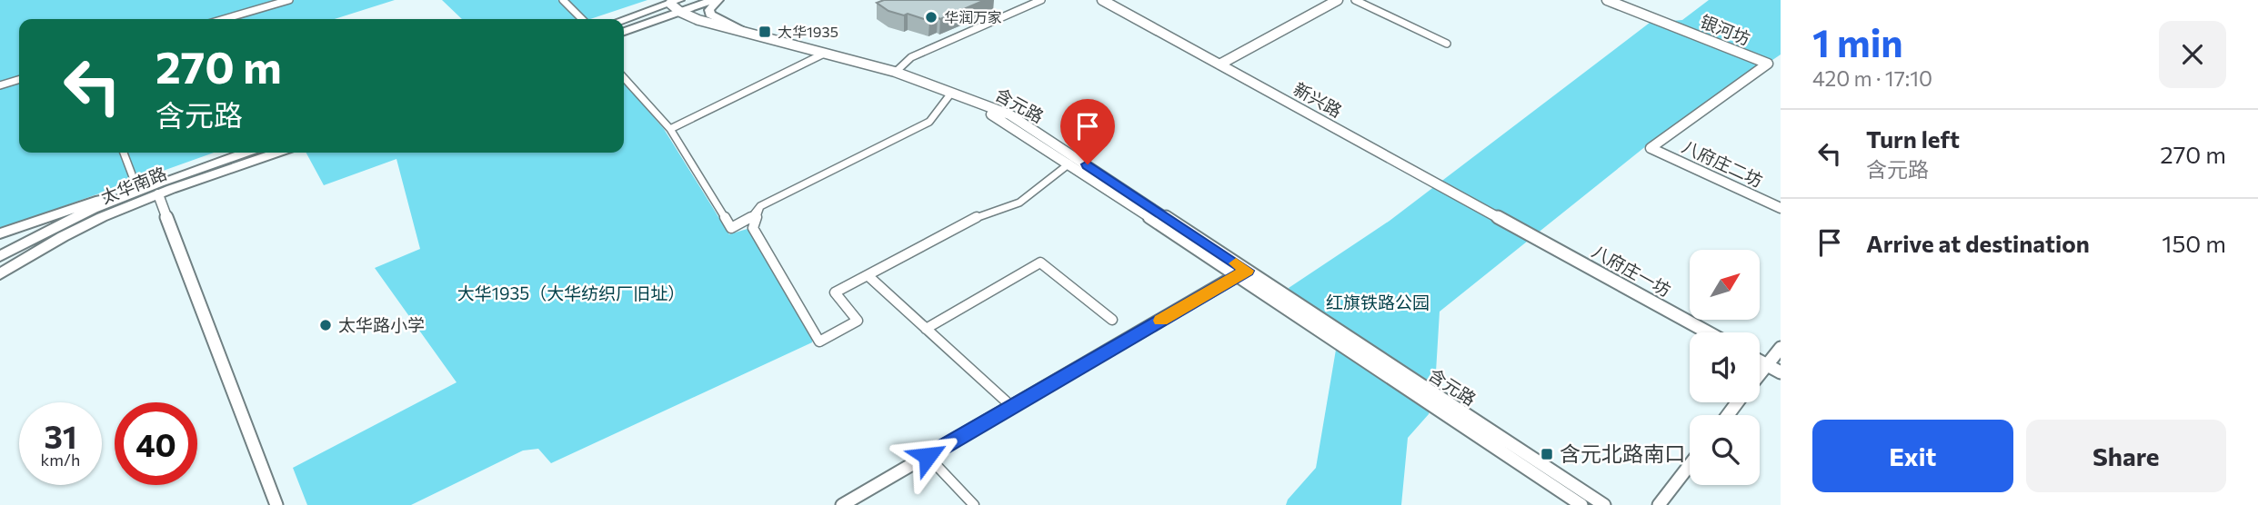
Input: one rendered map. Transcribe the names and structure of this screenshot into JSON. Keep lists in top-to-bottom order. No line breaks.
{"streets":{"main road":["太华南路"],"street":["银河坊","新兴路","含元路","八府庄二坊","八府庄一坊"]},"crossings":[["银河坊","八府庄二坊"],["新兴路","八府庄一坊"]],"parks":["大华1935（大华纺织厂旧址）","红旗铁路公园"],"places":{"other":["华润万家","太华路小学"],"transit":["大华1935","含元北路南口"]},"north":"top right","page":{"heading":["1 min","420 m · 17:10"],"turn":["270 m","含元路"],"list":[{"name":"Turn left","note":"含元路","value":"270 m"},{"name":"Arrive at destination","value":"150 m"}],"speed":"31 km/h","limit":"40","buttons":["Exit","Share"]}}
